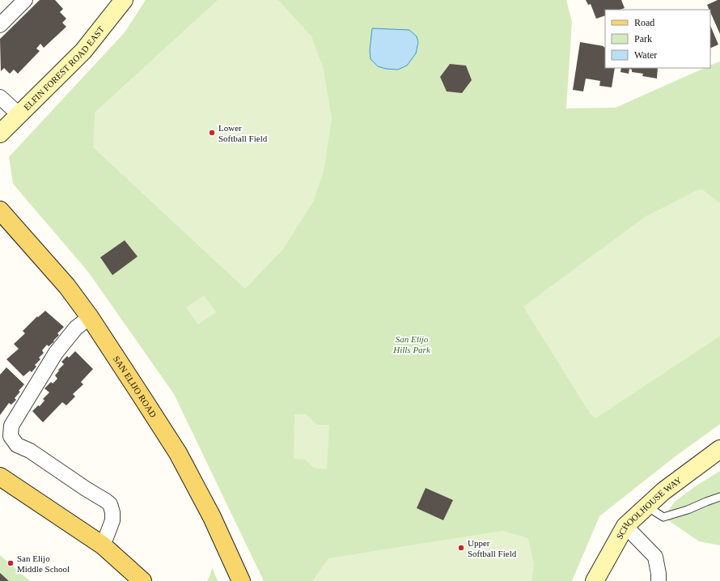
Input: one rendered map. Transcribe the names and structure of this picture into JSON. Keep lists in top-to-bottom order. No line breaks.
{"streets":{"main road":["SAN ELIJO ROAD"],"street":["ELFIN FOREST ROAD EAST","SCHOOLHOUSE WAY"]},"parks":["San Elijo Hills Park"],"places":["Lower Softball Field","Upper Softball Field","San Elijo Middle School"],"legend":["Road","Park","Water"]}
